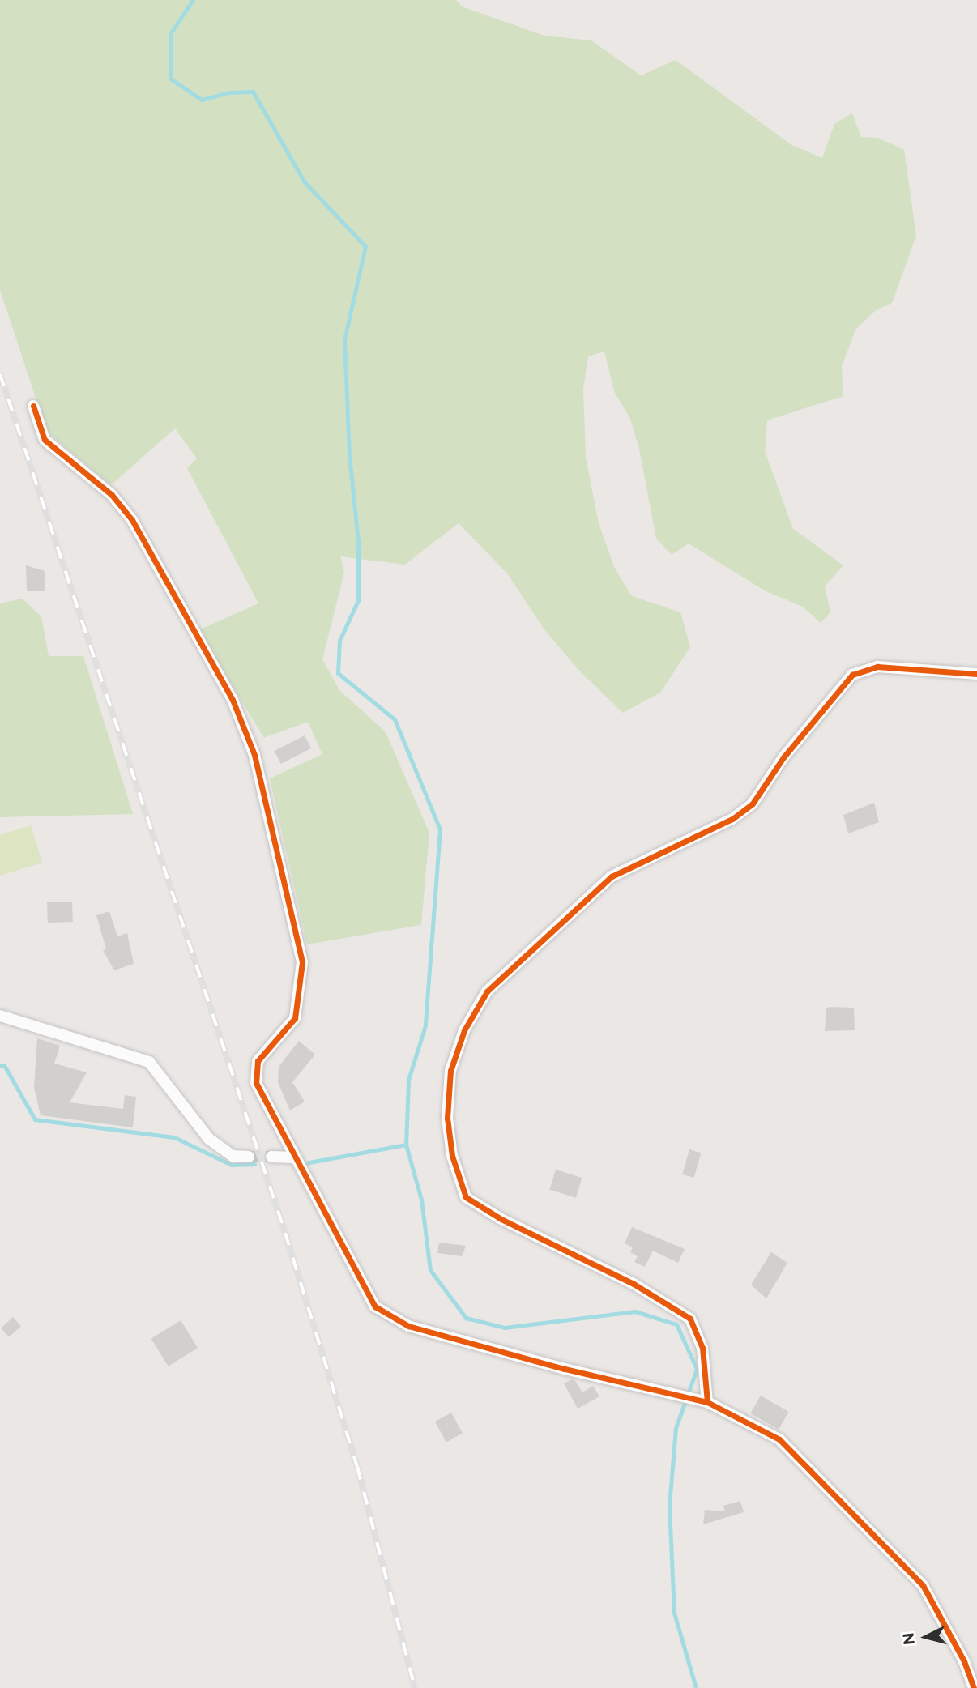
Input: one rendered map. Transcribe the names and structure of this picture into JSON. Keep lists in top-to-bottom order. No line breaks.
{"north":"left"}
